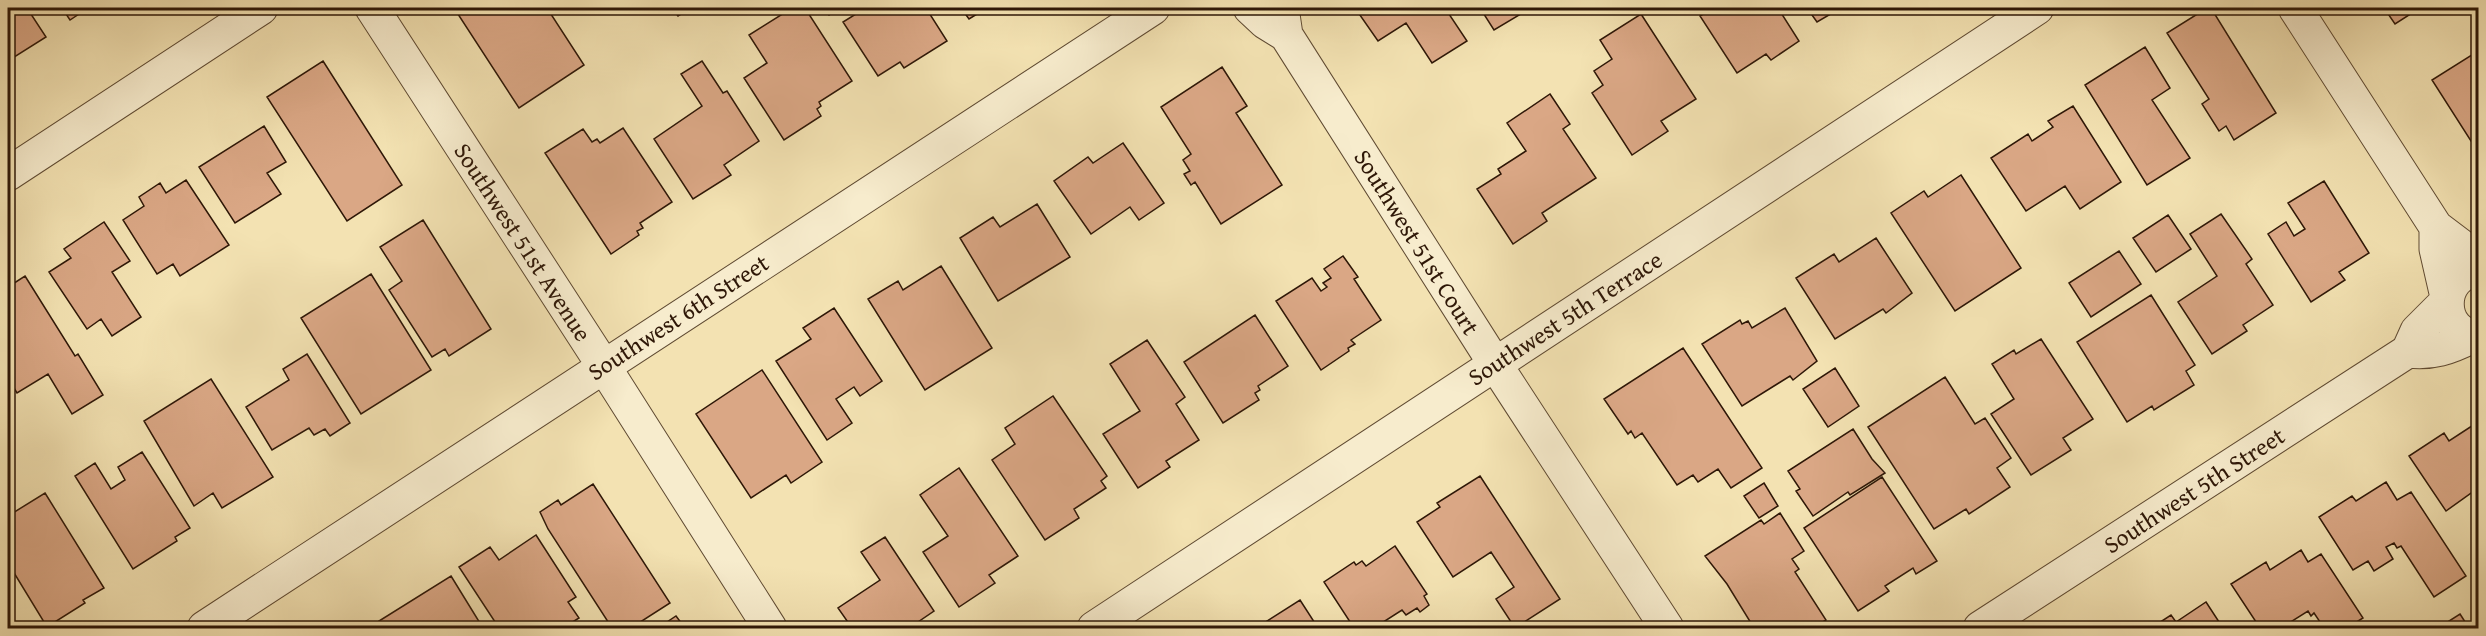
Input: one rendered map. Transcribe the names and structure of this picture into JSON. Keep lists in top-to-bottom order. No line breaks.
{"streets":{"street":["Southwest 51st Avenue","Southwest 51st Court","Southwest 6th Street","Southwest 5th Terrace","Southwest 5th Street"]},"crossings":[["Southwest 51st Avenue","Southwest 6th Street"],["Southwest 51st Court","Southwest 5th Terrace"]]}
